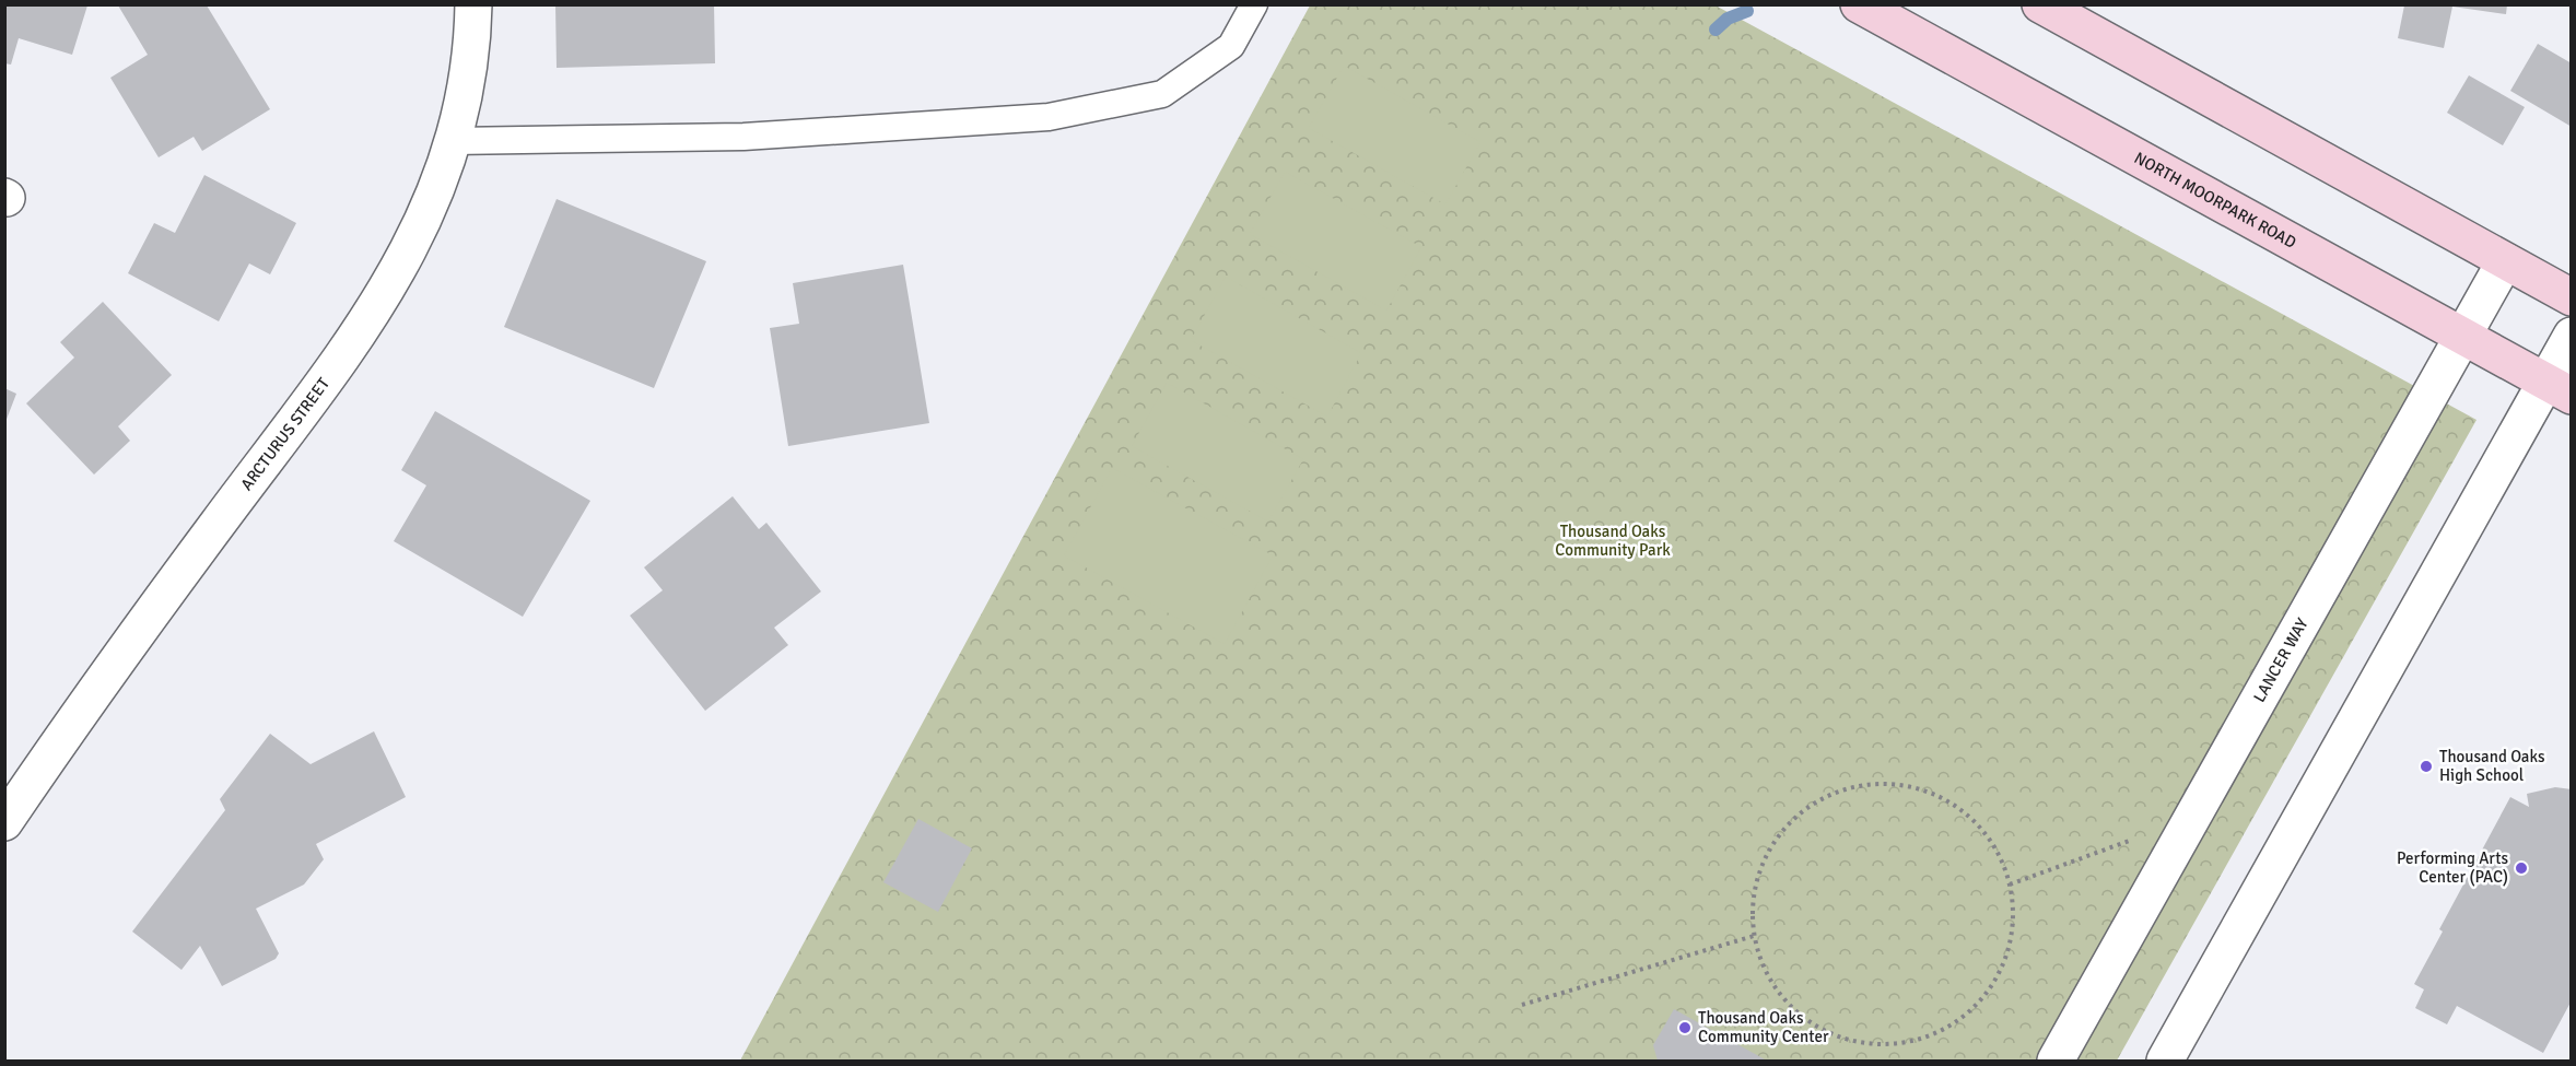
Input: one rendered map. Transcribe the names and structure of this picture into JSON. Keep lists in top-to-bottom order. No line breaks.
{"streets":{"main road":["NORTH MOORPARK ROAD"],"street":["ARCTURUS STREET","LANCER WAY"]},"crossings":[["NORTH MOORPARK ROAD","LANCER WAY"]],"parks":["Thousand Oaks Community Park"],"places":["Thousand Oaks High School","Performing Arts Center (PAC)","Thousand Oaks Community Center"]}
